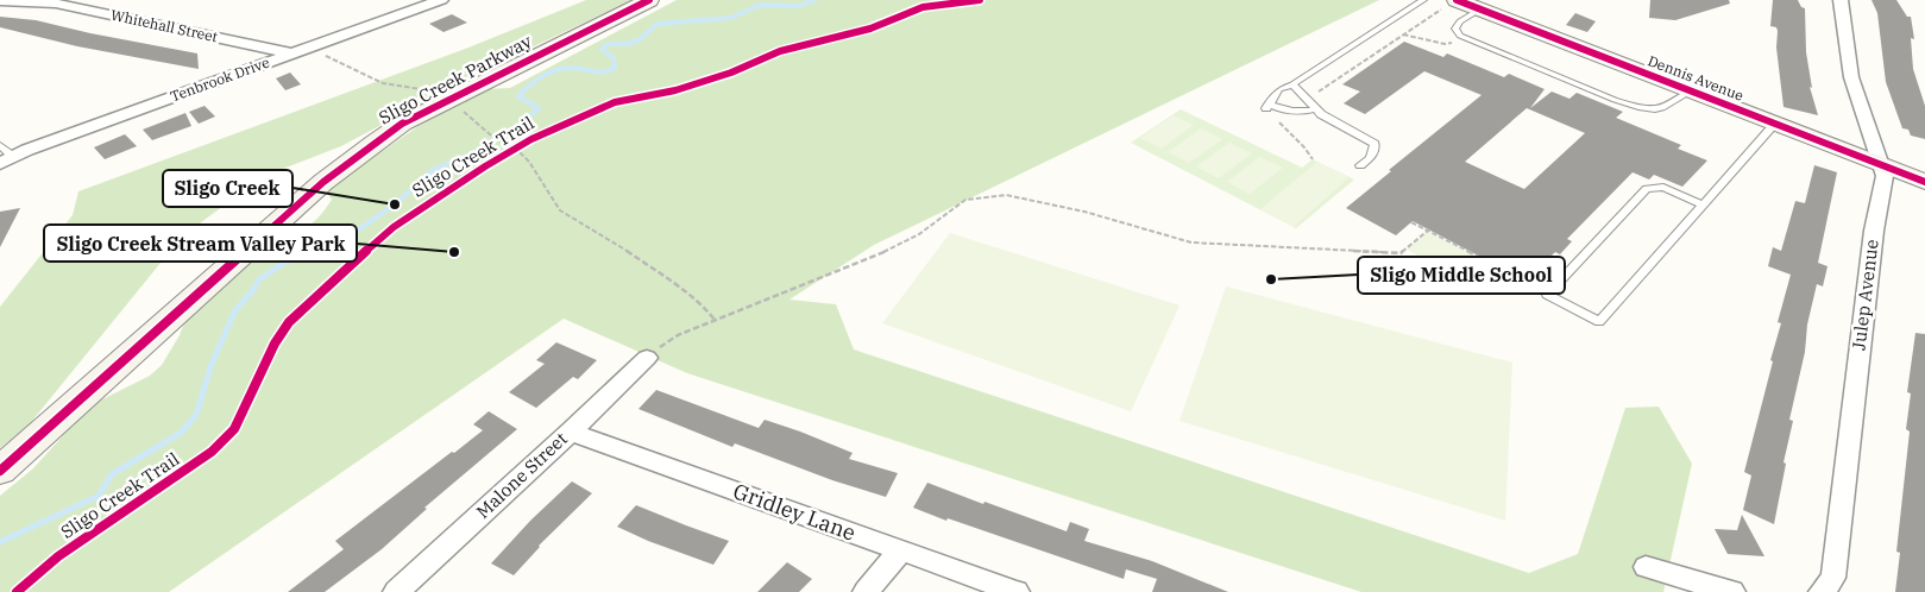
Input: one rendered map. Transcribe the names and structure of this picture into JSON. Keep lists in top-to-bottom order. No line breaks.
{"streets":{"street":["Whitehall Street","Dennis Avenue","Tenbrook Drive","Sligo Creek Parkway","Julep Avenue","Malone Street","Gridley Lane"],"cycle path":["Sligo Creek Trail"]},"crossings":[["Whitehall Street","Tenbrook Drive"],["Dennis Avenue","Julep Avenue"],["Malone Street","Gridley Lane"]],"places":["Sligo Creek","Sligo Creek Stream Valley Park","Sligo Middle School"]}
